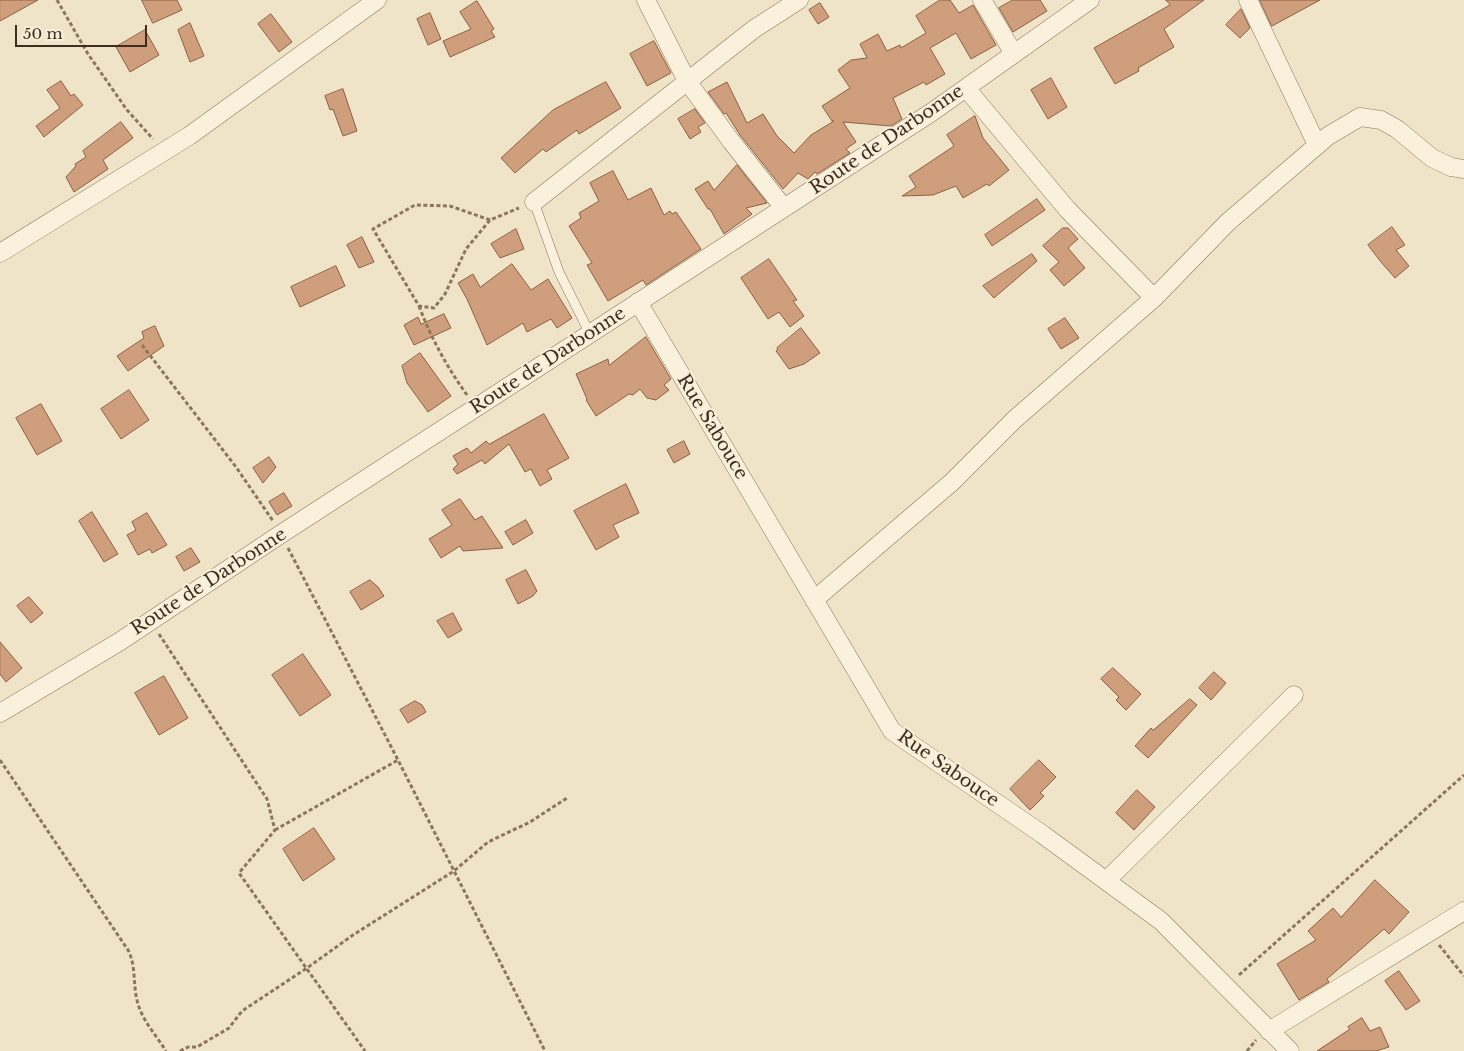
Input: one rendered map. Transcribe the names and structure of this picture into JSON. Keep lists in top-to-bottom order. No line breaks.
{"streets":{"street":["Route de Darbonne","Rue Sabouce"]},"crossings":[["Route de Darbonne","Rue Sabouce"]],"scale_bar":"50 m"}
